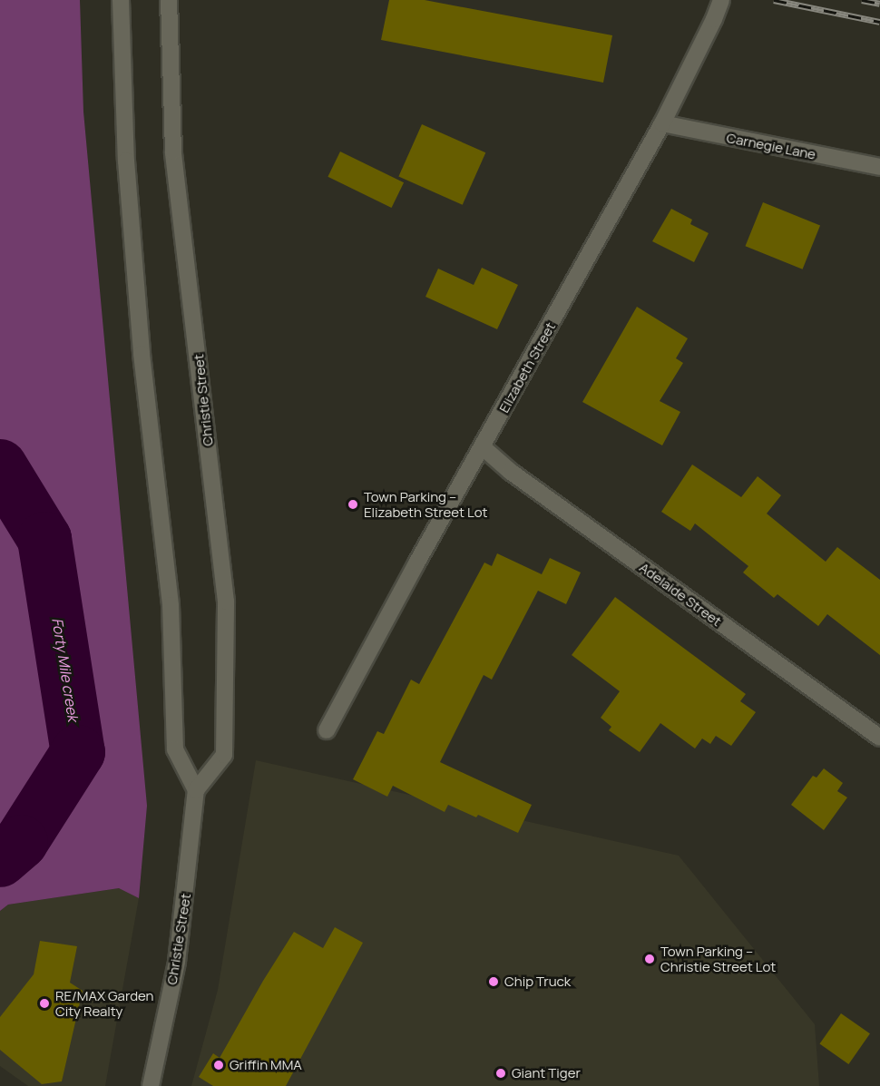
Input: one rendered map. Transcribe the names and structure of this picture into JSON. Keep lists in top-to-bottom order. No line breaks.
{"streets":{"main road":["Carnegie Lane","Elizabeth Street","Christie Street","Adelaide Street"]},"crossings":[["Carnegie Lane","Elizabeth Street"],["Elizabeth Street","Adelaide Street"]],"water":["Forty Mile creek"],"places":["Town Parking – Elizabeth Street Lot","Town Parking – Christie Street Lot","Chip Truck","RE/MAX Garden City Realty","Griffin MMA","Giant Tiger"]}
